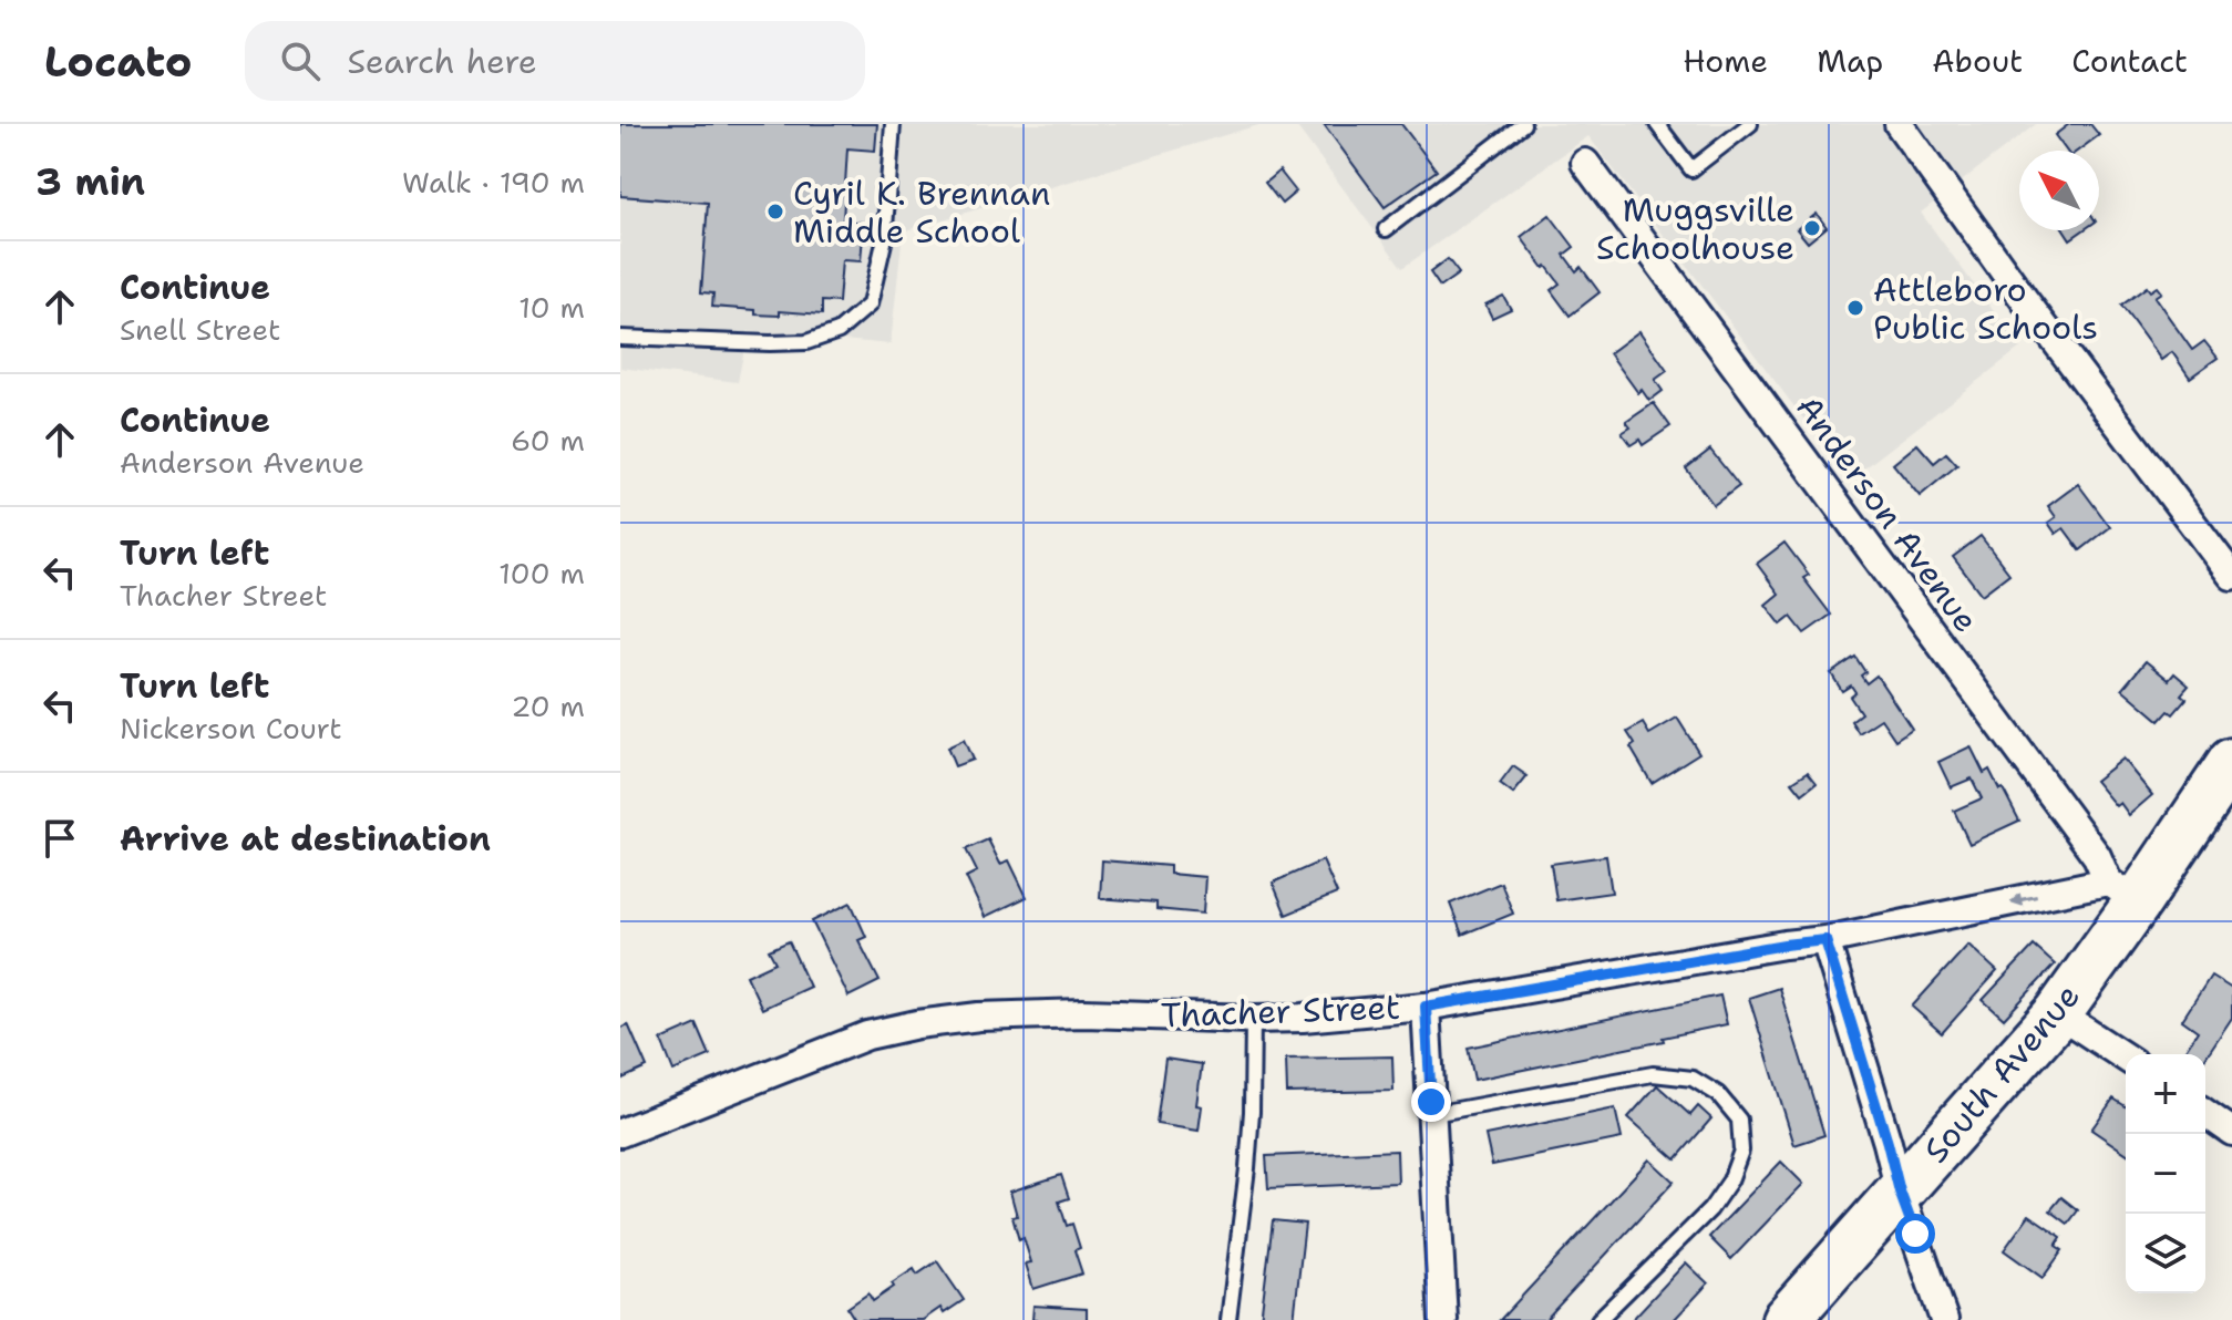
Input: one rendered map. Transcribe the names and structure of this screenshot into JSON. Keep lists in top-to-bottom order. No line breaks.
{"streets":{"highway":["South Avenue"],"street":["Anderson Avenue","Thacher Street"]},"crossings":[["Anderson Avenue","Thacher Street"],["Anderson Avenue","South Avenue"],["Thacher Street","South Avenue"]],"places":["Cyril K. Brennan Middle School","Muggsville Schoolhouse","Attleboro Public Schools"],"north":"top left","page":{"header":"Locato","search":"Search here","nav":["Home","Map","About","Contact"],"heading":["3 min","Walk · 190 m"],"list":[["Continue","Snell Street","10 m"],["Continue","Anderson Avenue","60 m"],["Turn left","Thacher Street","100 m"],["Turn left","Nickerson Court","20 m"],"Arrive at destination"],"map_buttons":["+","−"]}}
